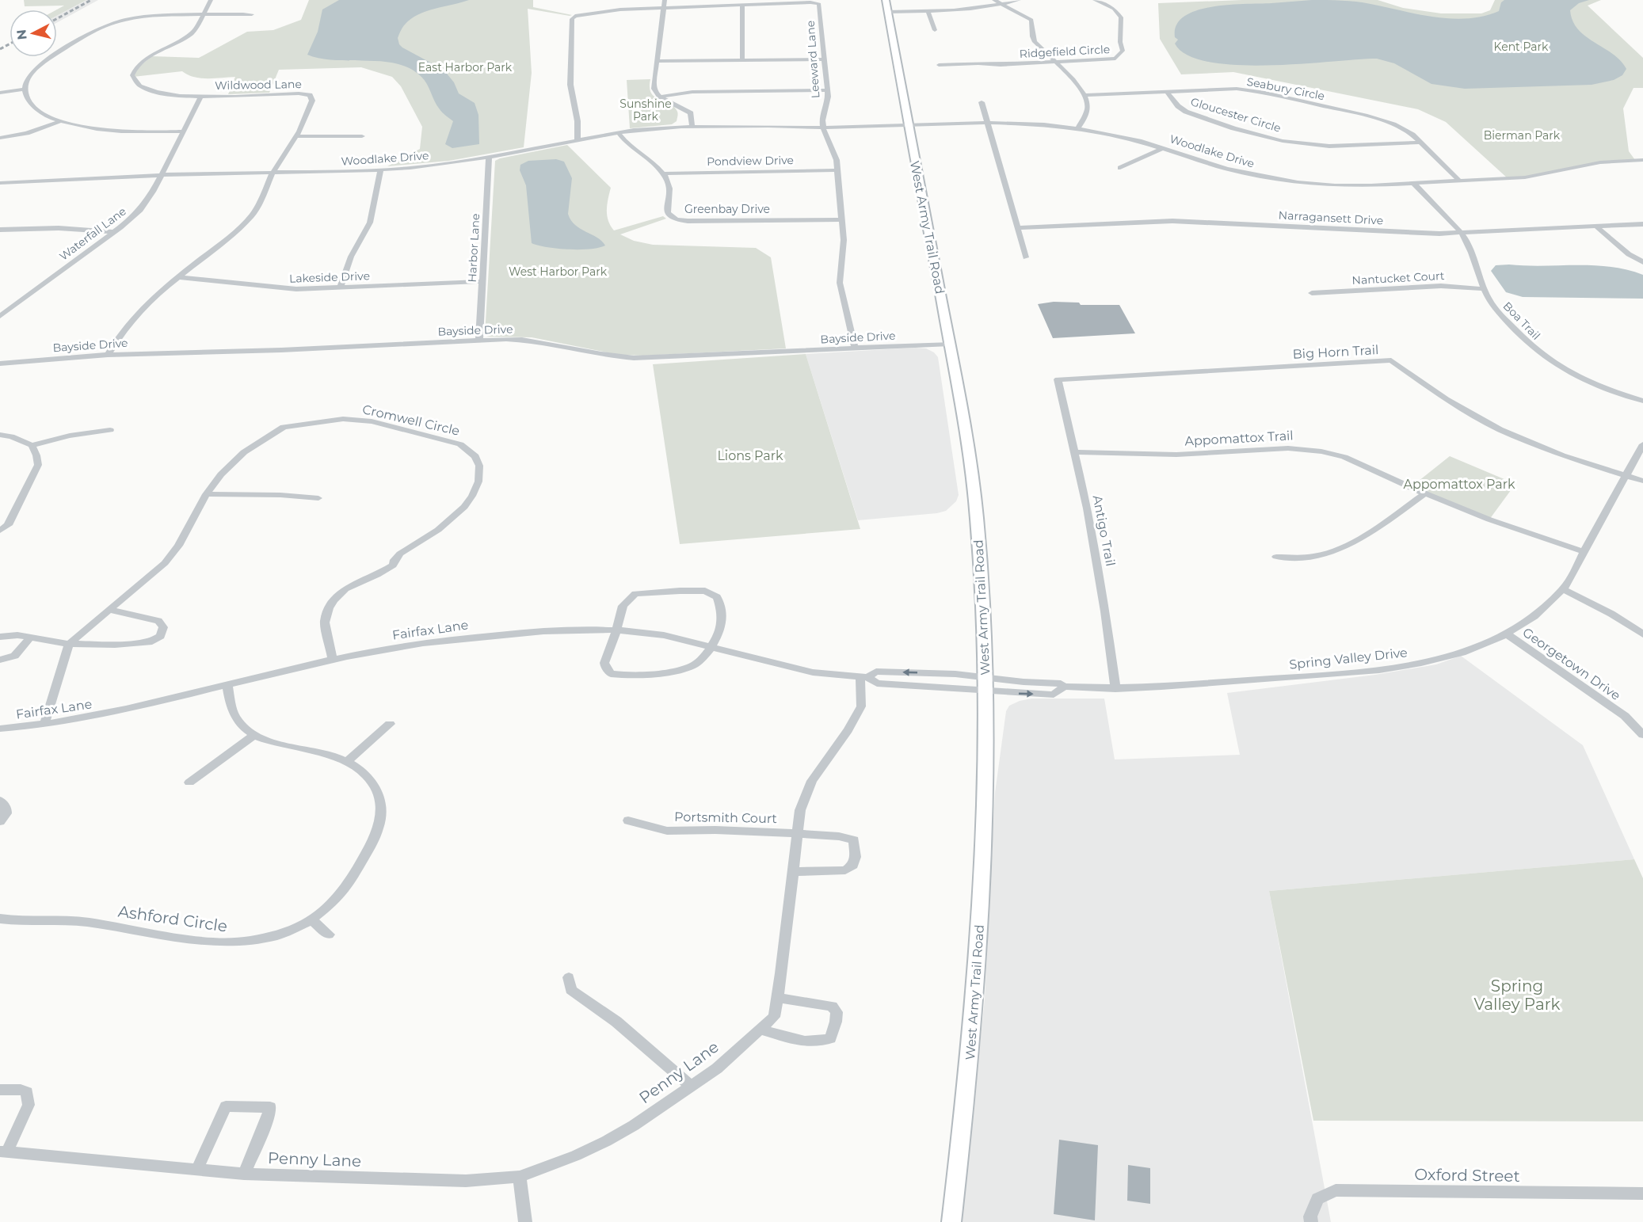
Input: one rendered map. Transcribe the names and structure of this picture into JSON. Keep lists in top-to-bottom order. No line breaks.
{"streets":{"main road":["West Army Trail Road"],"street":["Ridgefield Circle","Leeward Lane","Wildwood Lane","Seabury Circle","Gloucester Circle","Woodlake Drive","Pondview Drive","Greenbay Drive","Narragansett Drive","Waterfall Lane","Harbor Lane","Lakeside Drive","Nantucket Court","Boa Trail","Bayside Drive","Big Horn Trail","Cromwell Circle","Appomattox Trail","Antigo Trail","Fairfax Lane","Spring Valley Drive","Georgetown Drive","Portsmith Court","Ashford Circle","Penny Lane","Oxford Street"]},"crossings":[["Leeward Lane","Woodlake Drive"],["Wildwood Lane","Woodlake Drive"],["Wildwood Lane","Waterfall Lane"],["Wildwood Lane","Lakeside Drive"],["Wildwood Lane","Bayside Drive"],["Seabury Circle","Gloucester Circle"],["Seabury Circle","Woodlake Drive"],["Woodlake Drive","West Army Trail Road"],["Woodlake Drive","Waterfall Lane"],["Woodlake Drive","Harbor Lane"],["Woodlake Drive","Boa Trail"],["Pondview Drive","Greenbay Drive"],["Narragansett Drive","Boa Trail"],["West Army Trail Road","Bayside Drive"],["West Army Trail Road","Fairfax Lane"],["West Army Trail Road","Spring Valley Drive"],["Harbor Lane","Lakeside Drive"],["Harbor Lane","Bayside Drive"],["Nantucket Court","Boa Trail"],["Big Horn Trail","Antigo Trail"],["Big Horn Trail","Spring Valley Drive"],["Cromwell Circle","Fairfax Lane"],["Appomattox Trail","Antigo Trail"],["Appomattox Trail","Spring Valley Drive"],["Antigo Trail","Spring Valley Drive"],["Fairfax Lane","Spring Valley Drive"],["Fairfax Lane","Ashford Circle"],["Fairfax Lane","Penny Lane"],["Spring Valley Drive","Georgetown Drive"],["Portsmith Court","Penny Lane"]],"parks":["Kent Park","East Harbor Park","Sunshine Park","Bierman Park","West Harbor Park","Lions Park","Appomattox Park","Spring Valley Park"],"north":"left"}
